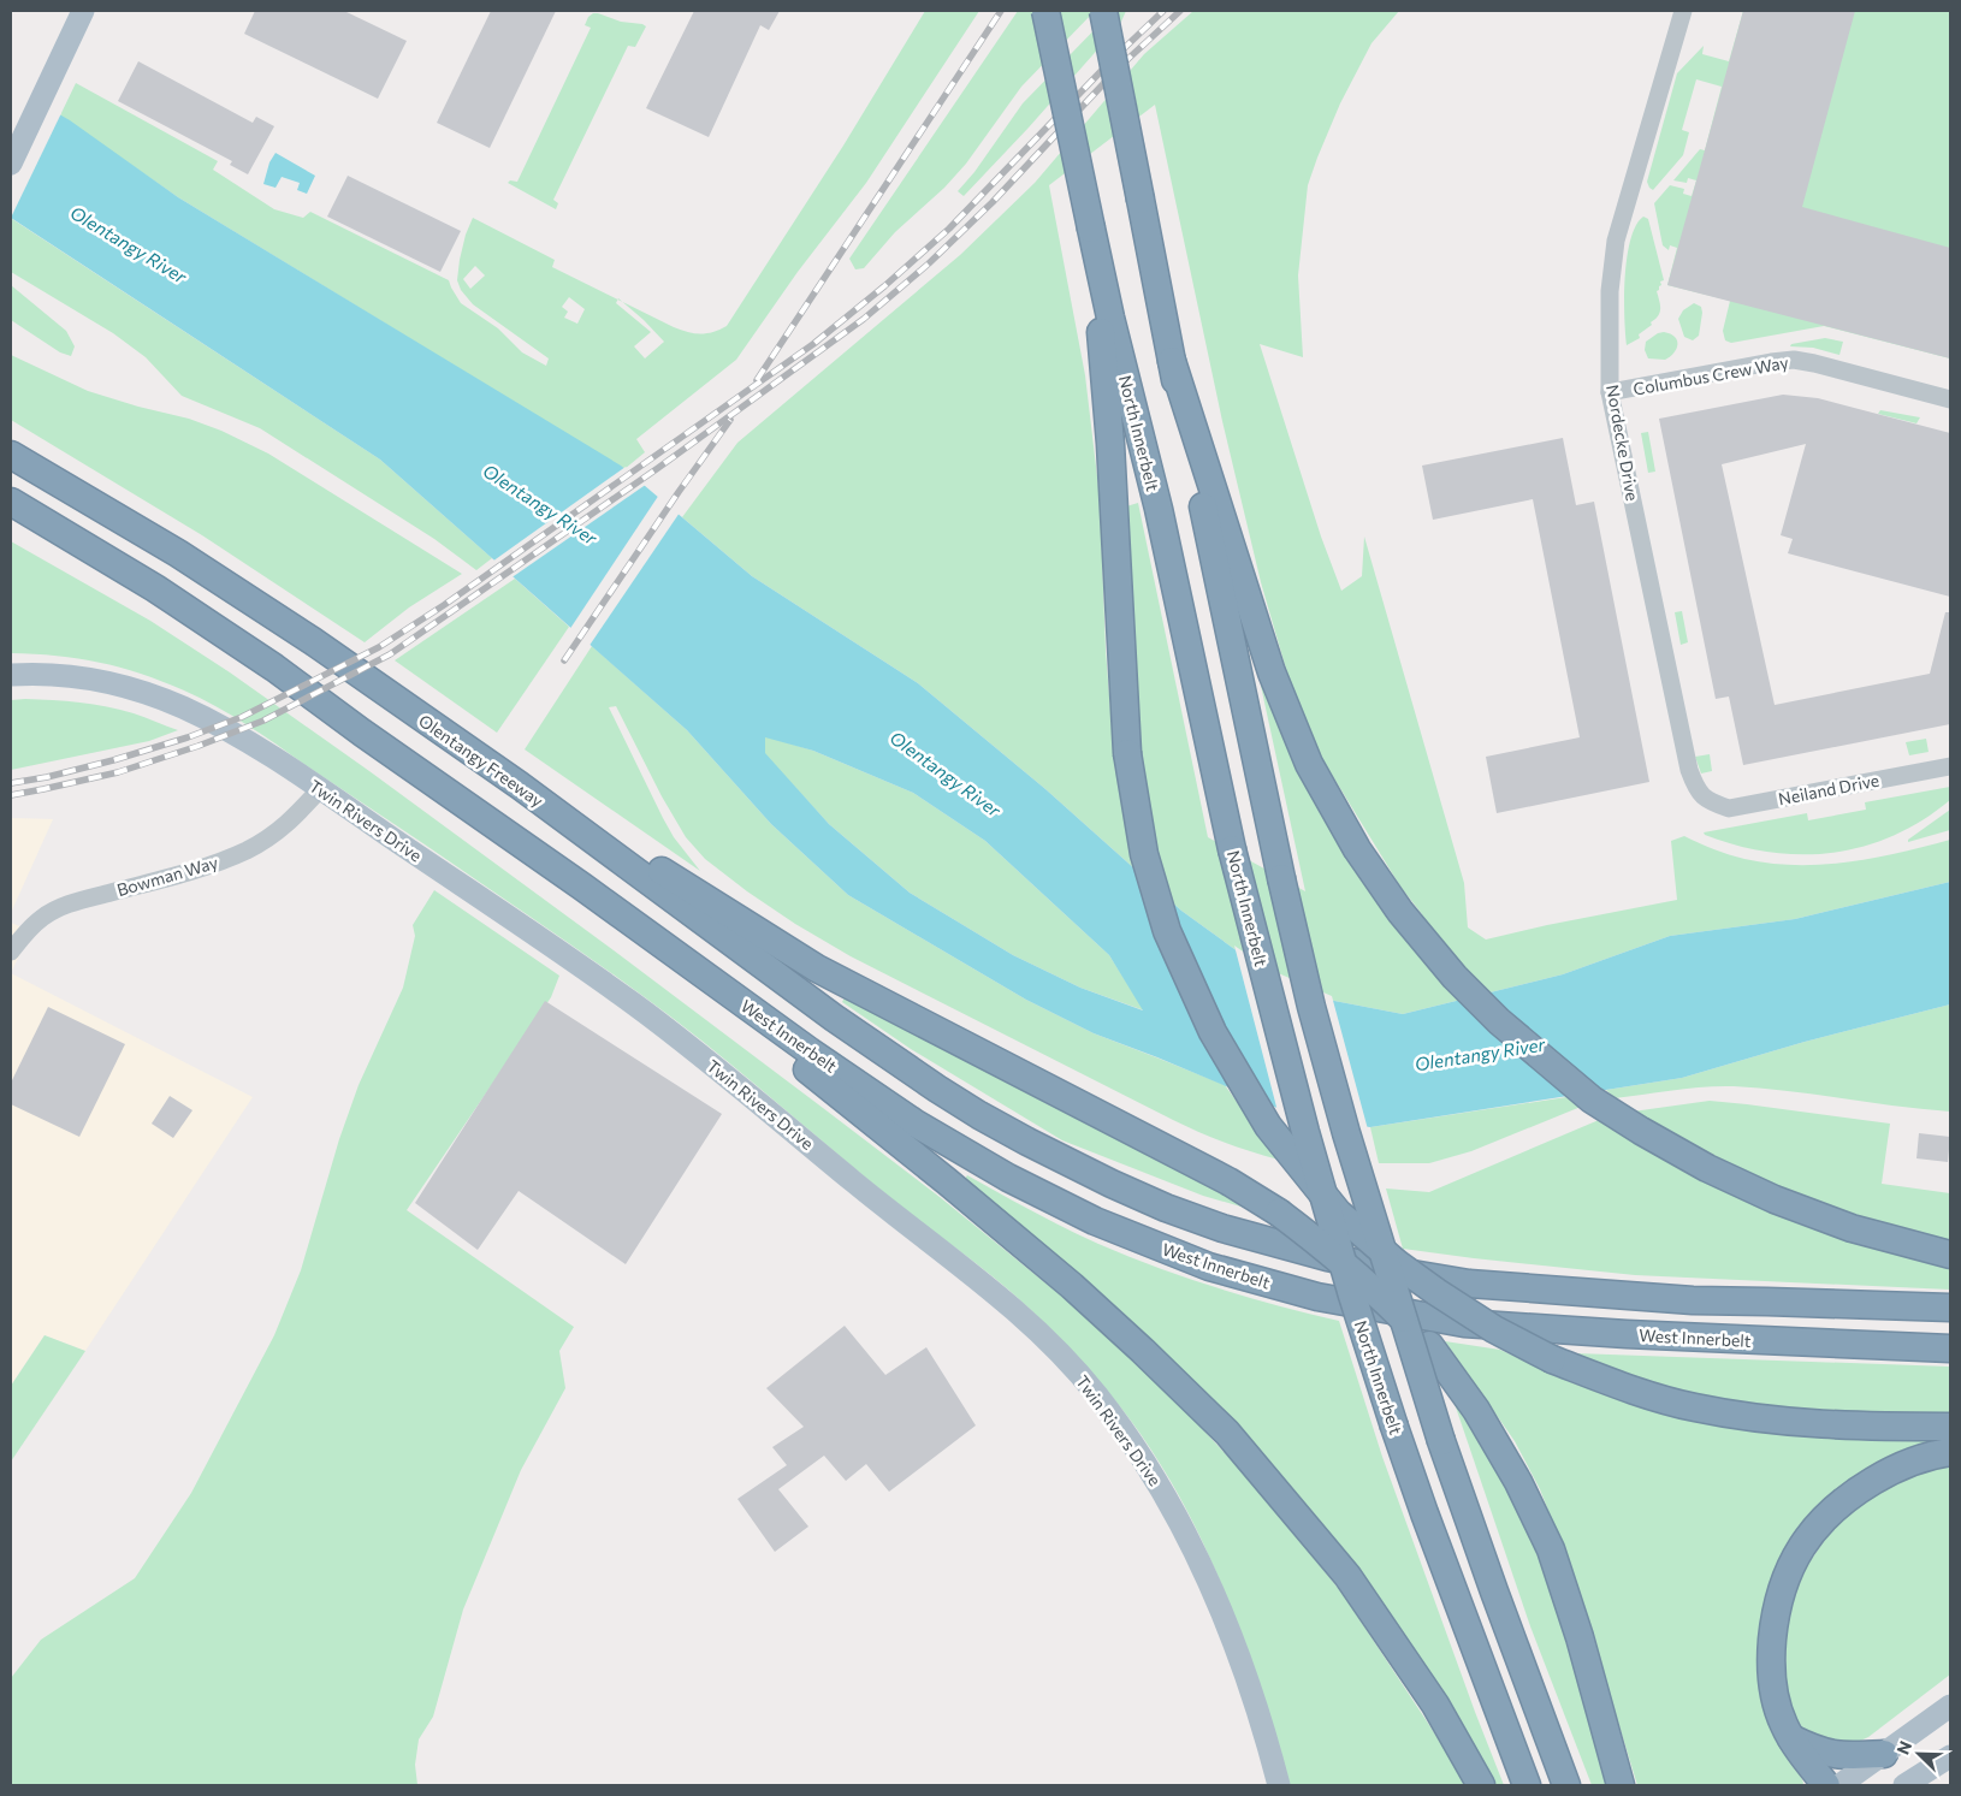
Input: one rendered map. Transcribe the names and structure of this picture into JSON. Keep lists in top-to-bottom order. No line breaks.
{"streets":{"highway":["North Innerbelt","Olentangy Freeway","West Innerbelt"],"main road":["Twin Rivers Drive"],"street":["Columbus Crew Way","Nordecke Drive","Neiland Drive","Bowman Way"]},"crossings":[["Columbus Crew Way","Nordecke Drive"],["Nordecke Drive","Neiland Drive"],["Twin Rivers Drive","Bowman Way"]],"water":["Olentangy River"],"north":"top left"}
